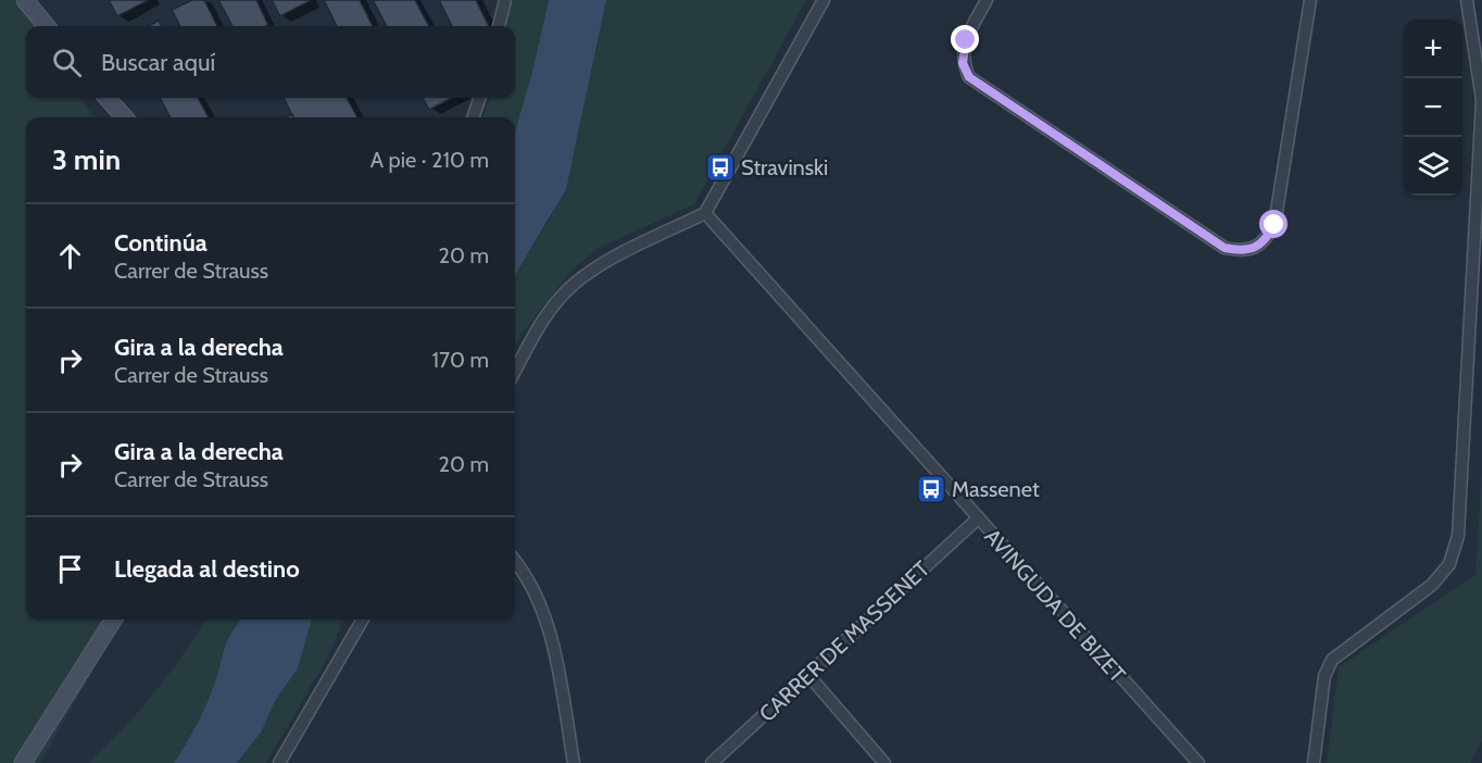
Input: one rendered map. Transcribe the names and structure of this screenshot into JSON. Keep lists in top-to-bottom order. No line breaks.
{"streets":{"street":["AVINGUDA DE BIZET","CARRER DE MASSENET"]},"crossings":[["AVINGUDA DE BIZET","CARRER DE MASSENET"]],"places":{"bus stop":["Stravinski","Massenet"]},"page":{"map_buttons":["+","−"],"search":"Buscar aquí","heading":["3 min","A pie · 210 m"],"list":[["Continúa","Carrer de Strauss","20 m"],["Gira a la derecha","Carrer de Strauss","170 m"],["Gira a la derecha","Carrer de Strauss","20 m"],"Llegada al destino"]}}
